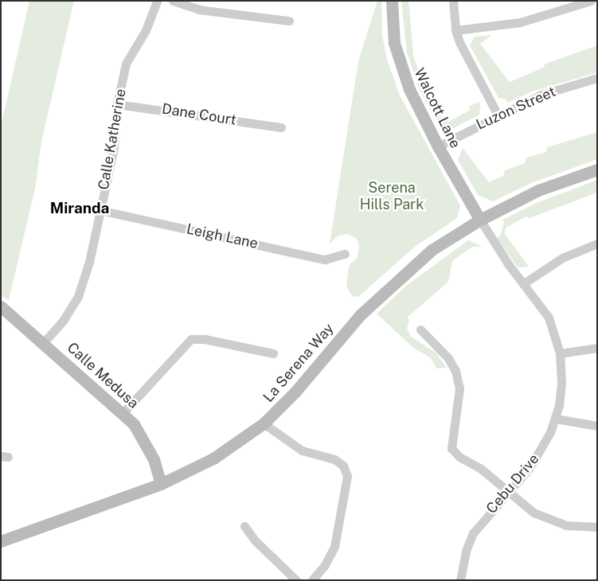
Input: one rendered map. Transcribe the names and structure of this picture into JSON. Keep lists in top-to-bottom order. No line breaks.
{"streets":{"main road":["Walcott Lane","La Serena Way","Calle Medusa"],"street":["Luzon Street","Dane Court","Calle Katherine","Leigh Lane","Cebu Drive"]},"crossings":[["Walcott Lane","Luzon Street"],["Walcott Lane","La Serena Way"],["Walcott Lane","Cebu Drive"],["Dane Court","Calle Katherine"],["Calle Katherine","Leigh Lane"],["Calle Katherine","Calle Medusa"],["La Serena Way","Calle Medusa"],["La Serena Way","Cebu Drive"]],"districts":["Miranda"],"parks":["Serena Hills Park"]}
